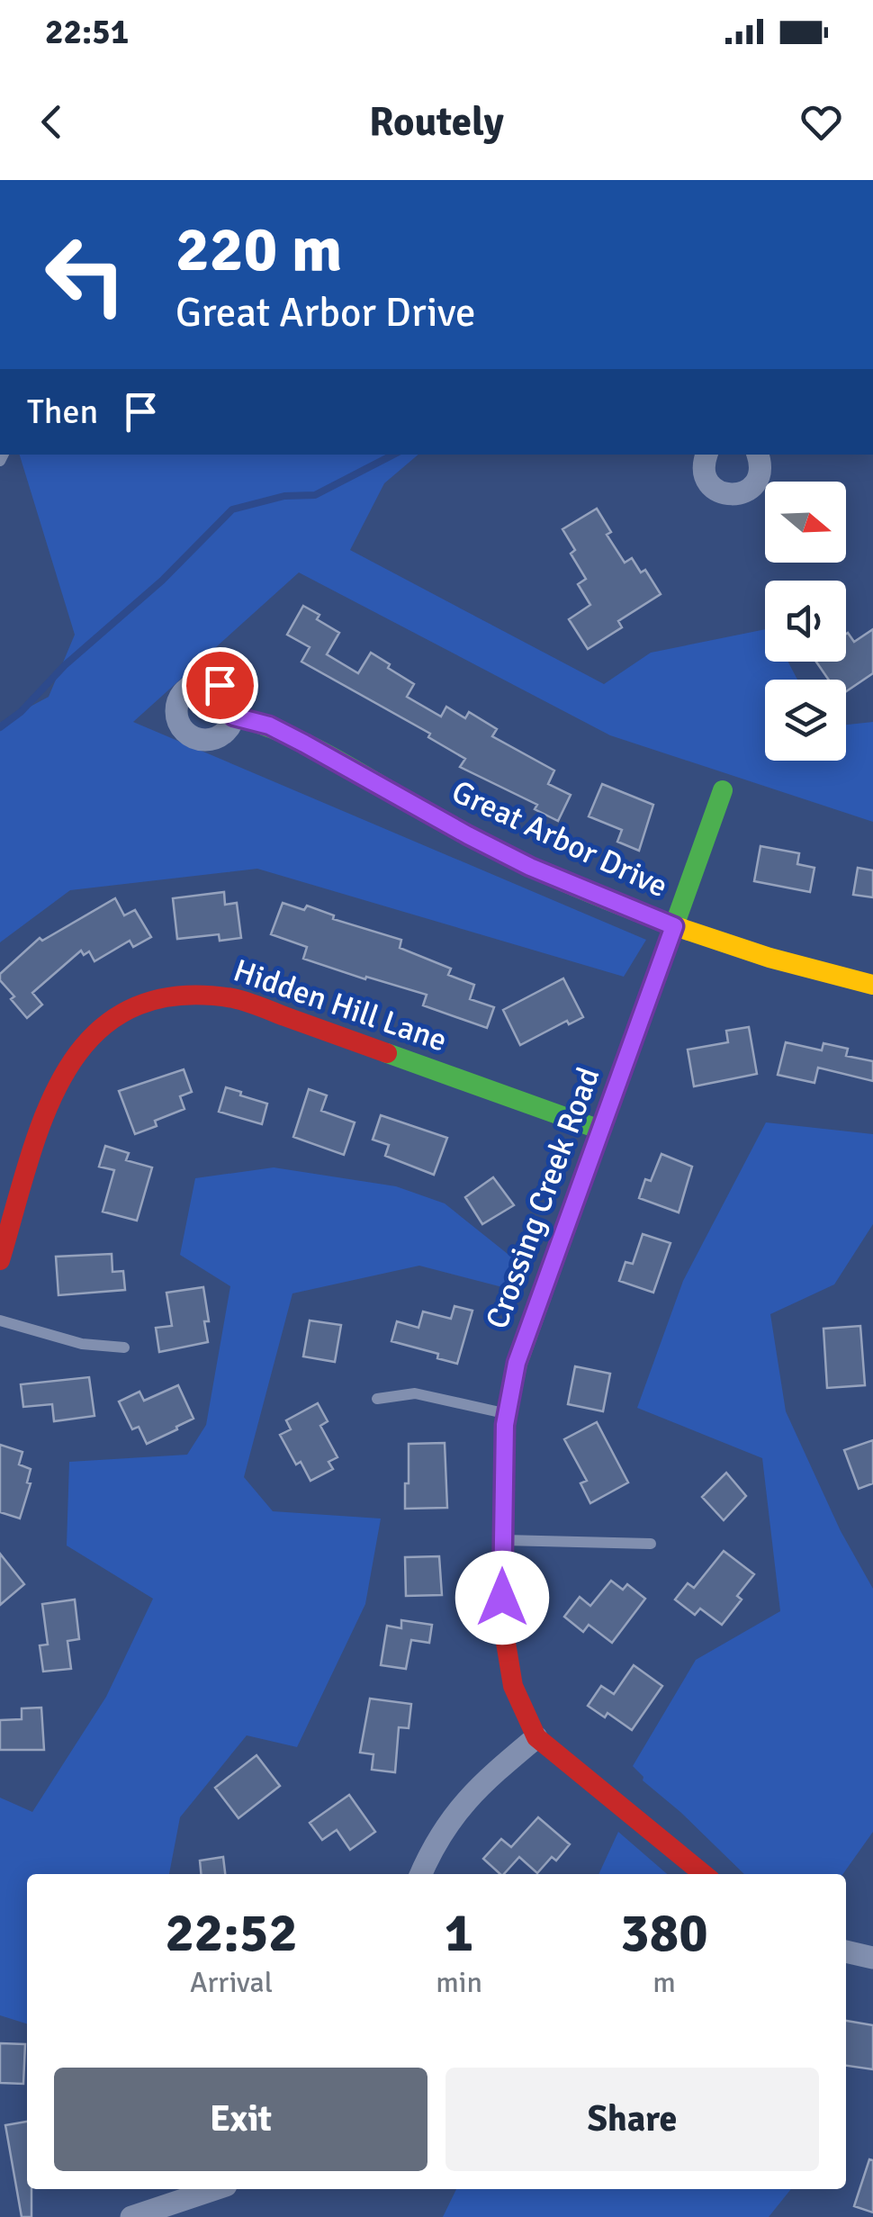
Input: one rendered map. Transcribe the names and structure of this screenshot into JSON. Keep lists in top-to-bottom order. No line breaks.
{"streets":{"street":["Great Arbor Drive","Hidden Hill Lane","Crossing Creek Road"]},"crossings":[["Great Arbor Drive","Crossing Creek Road"],["Hidden Hill Lane","Crossing Creek Road"]],"north":"right","page":{"status":"22:51","header":"Routely","turn":["220 m","Great Arbor Drive"],"then":"Then","eta":["22:52","Arrival","1","min","380","m"],"buttons":["Exit","Share"]}}
